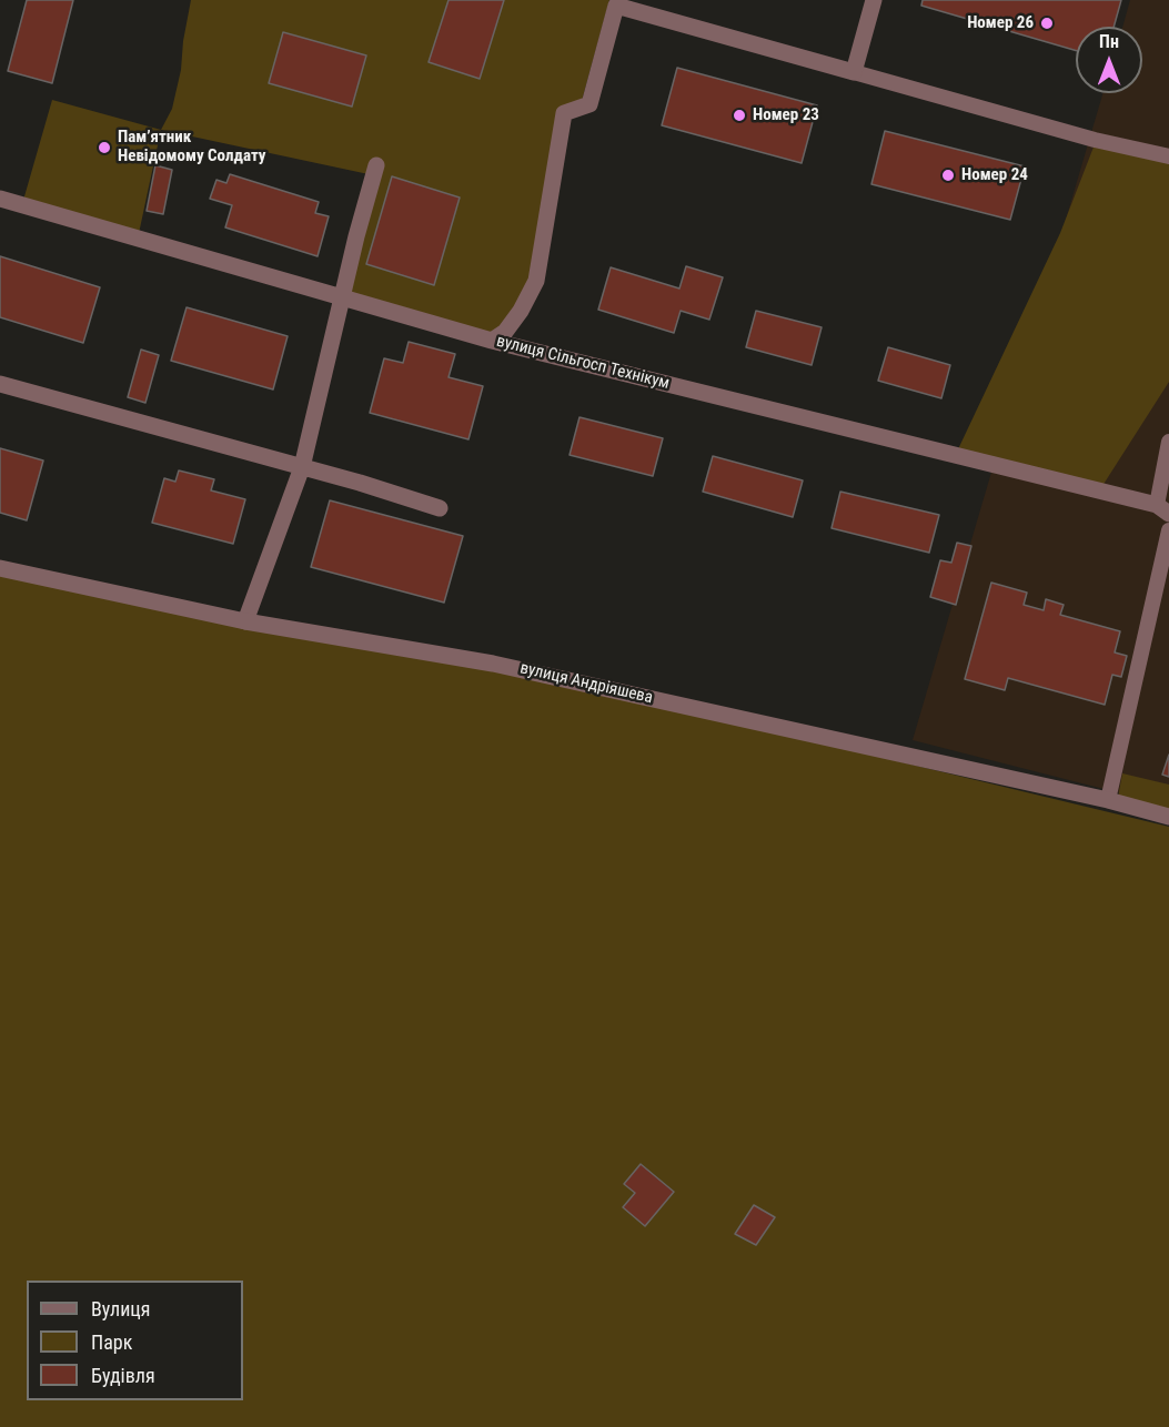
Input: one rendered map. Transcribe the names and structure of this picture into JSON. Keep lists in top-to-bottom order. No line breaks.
{"streets":{"street":["вулиця Сільгосп Технікум","вулиця Андріяшева"]},"places":["Номер 26","Номер 23","Пам’ятник Невідомому Солдату","Номер 24"],"legend":["Вулиця","Парк","Будівля"],"north":"top"}
